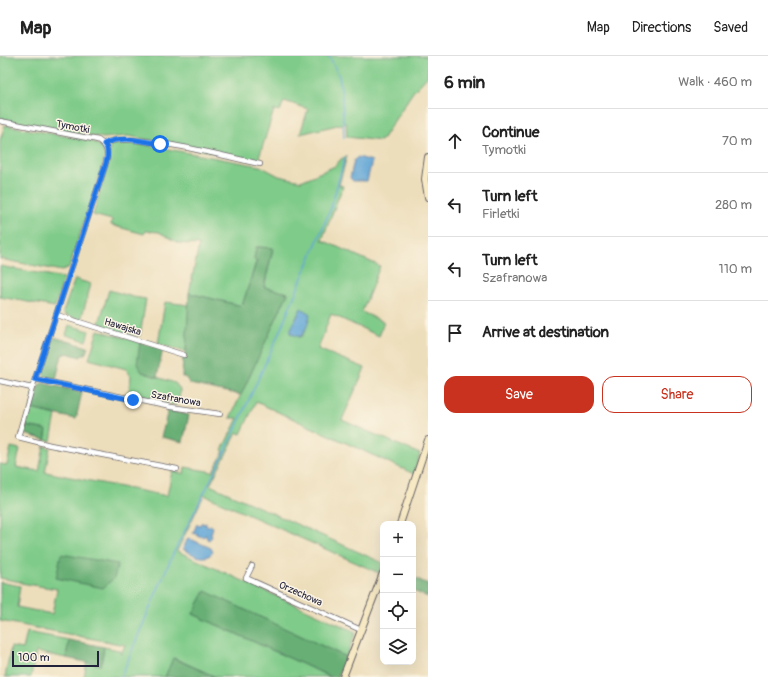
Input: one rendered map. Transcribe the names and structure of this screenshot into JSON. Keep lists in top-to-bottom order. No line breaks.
{"streets":{"street":["Tymotki","Hawajska","Szafranowa","Orzechowa"]},"scale_bar":"100 m","page":{"header":"Map","nav":["Map","Directions","Saved"],"heading":["6 min","Walk · 460 m"],"list":[["Continue","Tymotki","70 m"],["Turn left","Firletki","280 m"],["Turn left","Szafranowa","110 m"],"Arrive at destination"],"buttons":["Save","Share"],"map_buttons":["+","−"],"scale":"100 m"}}
